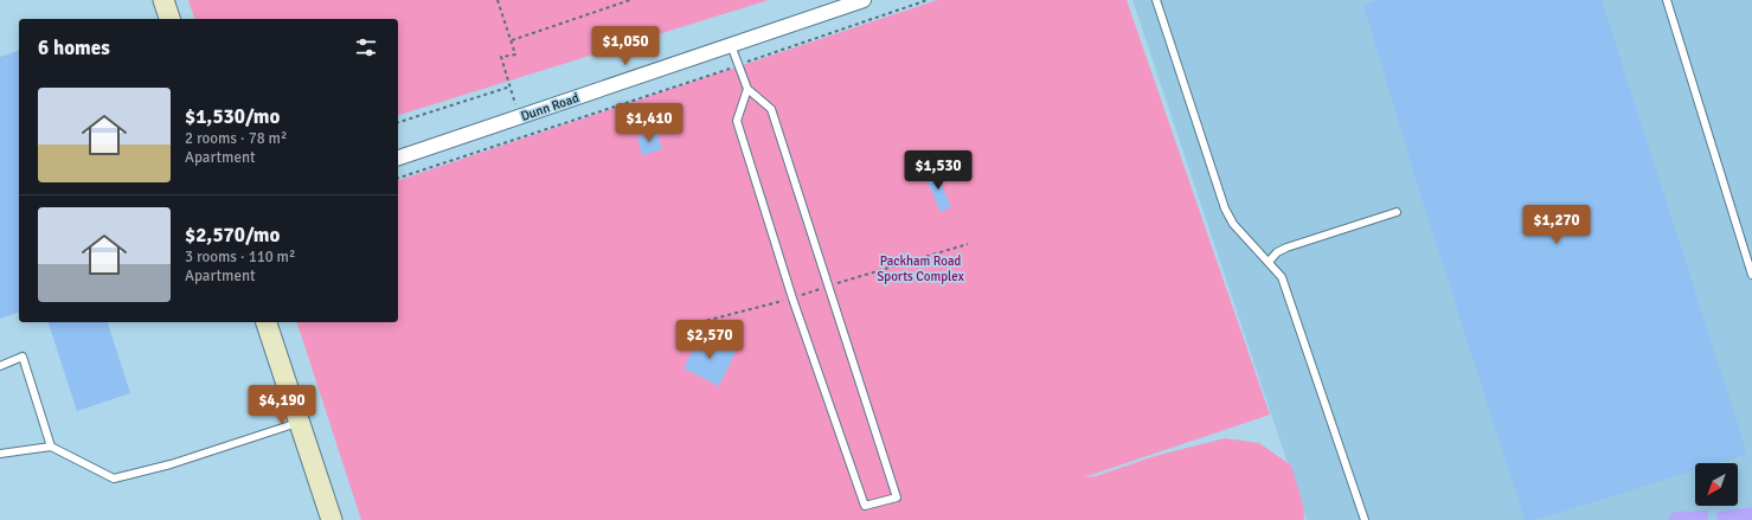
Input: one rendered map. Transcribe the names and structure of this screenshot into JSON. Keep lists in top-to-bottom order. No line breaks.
{"streets":{"street":["Dunn Road"]},"parks":["Packham Road Sports Complex"],"north":"bottom left","page":{"heading":"6 homes","price":["$1,050","$1,410","$1,530","$1,270","$2,570","$4,190"],"list":[{"name":"$1,530/mo","note":"2 rooms · 78 m² · Apartment"},{"name":"$2,570/mo","note":"3 rooms · 110 m² · Apartment"}]}}
